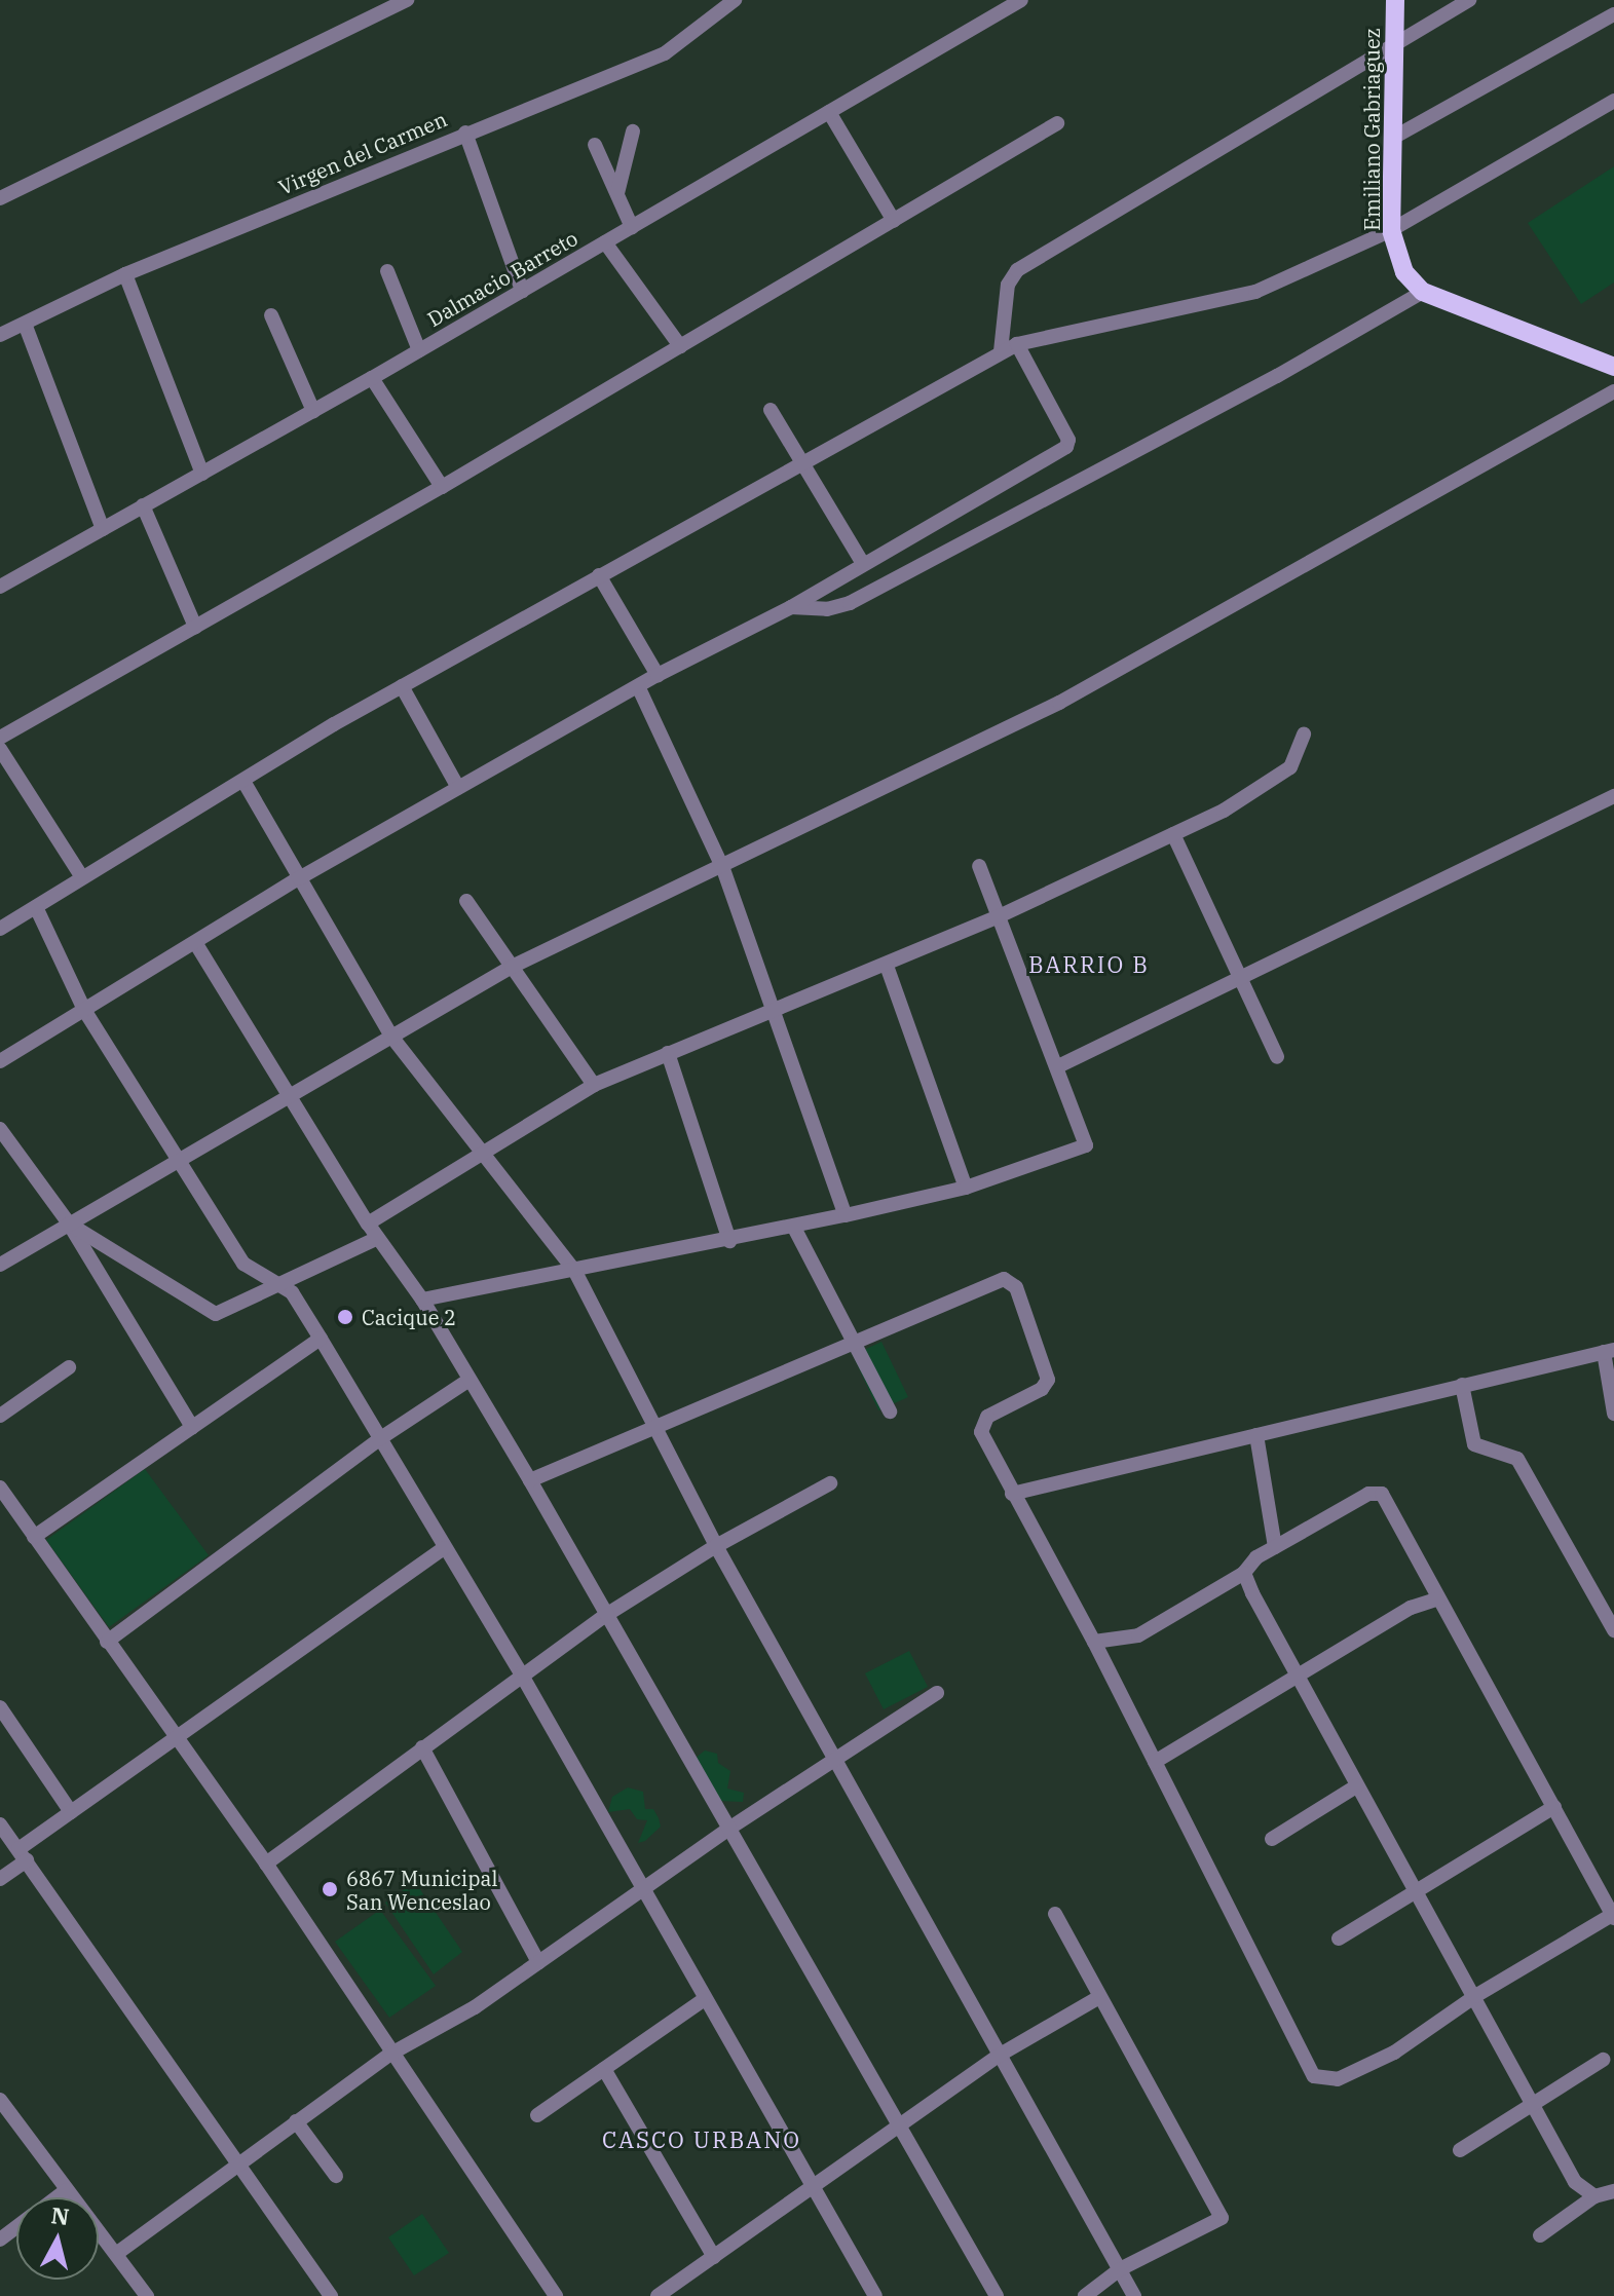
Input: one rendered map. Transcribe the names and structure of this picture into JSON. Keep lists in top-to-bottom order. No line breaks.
{"streets":{"main road":["Emiliano Gabriaguez"],"street":["Virgen del Carmen","Dalmacio Barreto"]},"districts":["BARRIO B","CASCO URBANO"],"places":["Cacique 2","6867 Municipal San Wenceslao"],"north":"top"}
